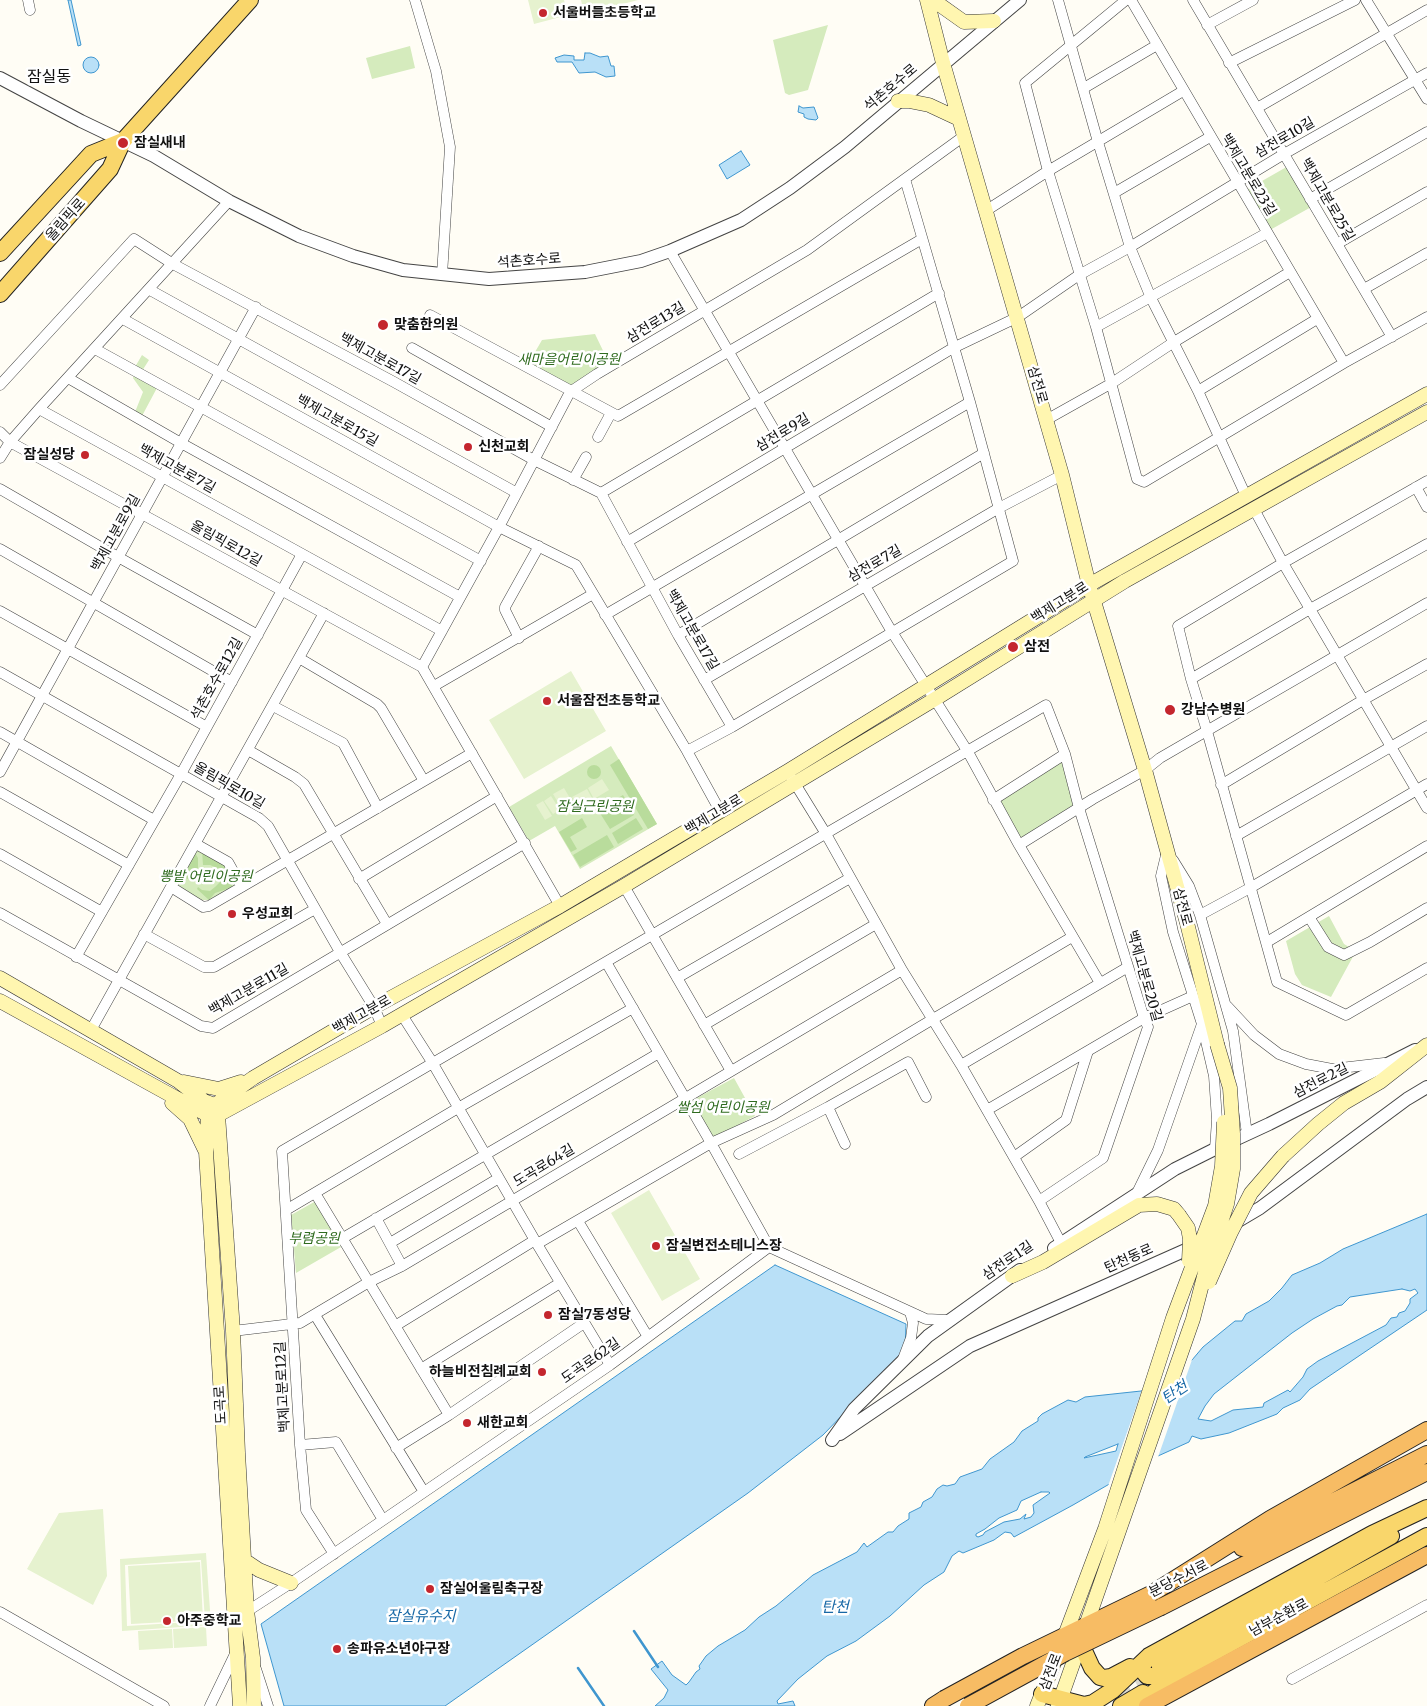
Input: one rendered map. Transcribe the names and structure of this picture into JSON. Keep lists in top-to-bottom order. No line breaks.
{"streets":{"highway":["분당수서로"],"main road":["올림픽로","삼전로","백제고분로","도곡로","남부순환로"],"street":["석촌호수로","삼전로10길","백제고분로23길","백제고분로25길","삼전로13길","백제고분로17길","백제고분로15길","삼전로9길","백제고분로7길","백제고분로9길","올림픽로12길","삼전로7길","석촌호수로12길","올림픽로10길","백제고분로20길","백제고분로11길","삼전로2길","도곡로64길","탄천동로","삼전로1길","도곡로62길","백제고분로12길"]},"crossings":[["석촌호수로","올림픽로"],["석촌호수로","삼전로"],["삼전로10길","백제고분로23길"],["삼전로10길","백제고분로25길"],["삼전로10길","삼전로"],["삼전로10길","삼전로9길"],["삼전로13길","백제고분로17길"],["삼전로13길","삼전로"],["삼전로13길","백제고분로15길"],["삼전로13길","백제고분로7길"],["삼전로13길","올림픽로12길"],["백제고분로17길","삼전로9길"],["백제고분로17길","백제고분로9길"],["백제고분로17길","삼전로7길"],["삼전로","삼전로9길"],["삼전로","삼전로7길"],["삼전로","백제고분로"],["백제고분로15길","백제고분로9길"],["백제고분로15길","백제고분로"],["백제고분로7길","백제고분로9길"],["백제고분로7길","석촌호수로12길"],["백제고분로9길","올림픽로12길"],["백제고분로9길","올림픽로10길"],["올림픽로12길","백제고분로"],["올림픽로12길","석촌호수로12길"],["백제고분로","올림픽로10길"],["백제고분로","도곡로"],["석촌호수로12길","올림픽로10길"],["석촌호수로12길","백제고분로11길"],["올림픽로10길","백제고분로11길"],["백제고분로20길","백제고분로12길"],["삼전로2길","삼전로1길"],["도곡로64길","백제고분로12길"],["도곡로64길","도곡로"],["탄천동로","삼전로1길"],["도곡로62길","백제고분로12길"],["도곡로62길","도곡로"]],"districts":["잠실동"],"water":["탄천","잠실유수지"],"parks":["새마을어린이공원","잠실근린공원","뽕밭 어린이공원","쌀섬 어린이공원","부렴공원"],"places":["서울버들초등학교","잠실새내","맞춤한의원","신천교회","잠실성당","삼전","서울잠전초등학교","강남수병원","우성교회","잠실변전소테니스장","잠실7동성당","하늘비전침례교회","새한교회","잠실어울림축구장","아주중학교","송파유소년야구장"]}
